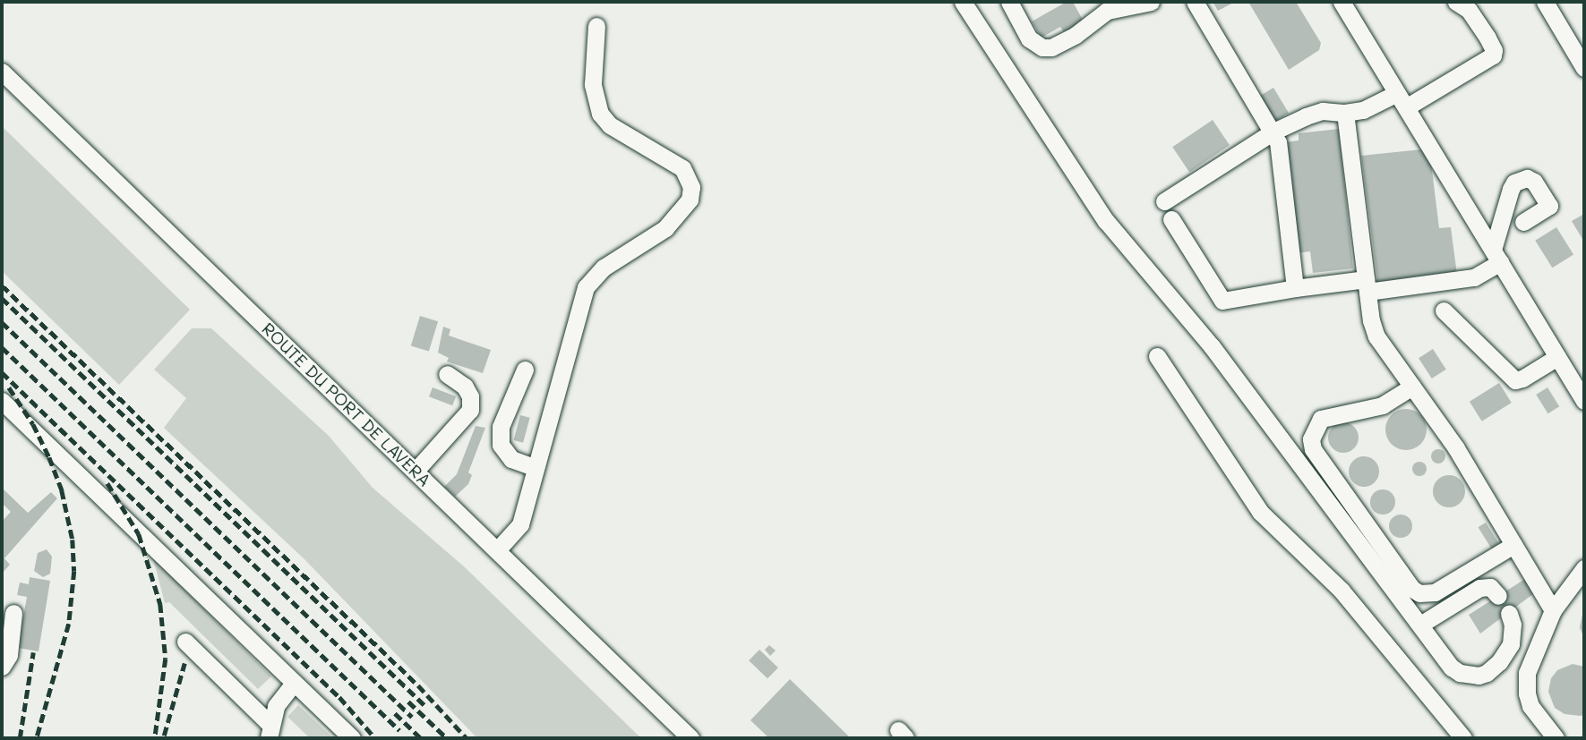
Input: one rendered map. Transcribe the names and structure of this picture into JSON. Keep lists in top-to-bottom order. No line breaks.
{"streets":{"street":["ROUTE DU PORT DE LAVERA"]}}
